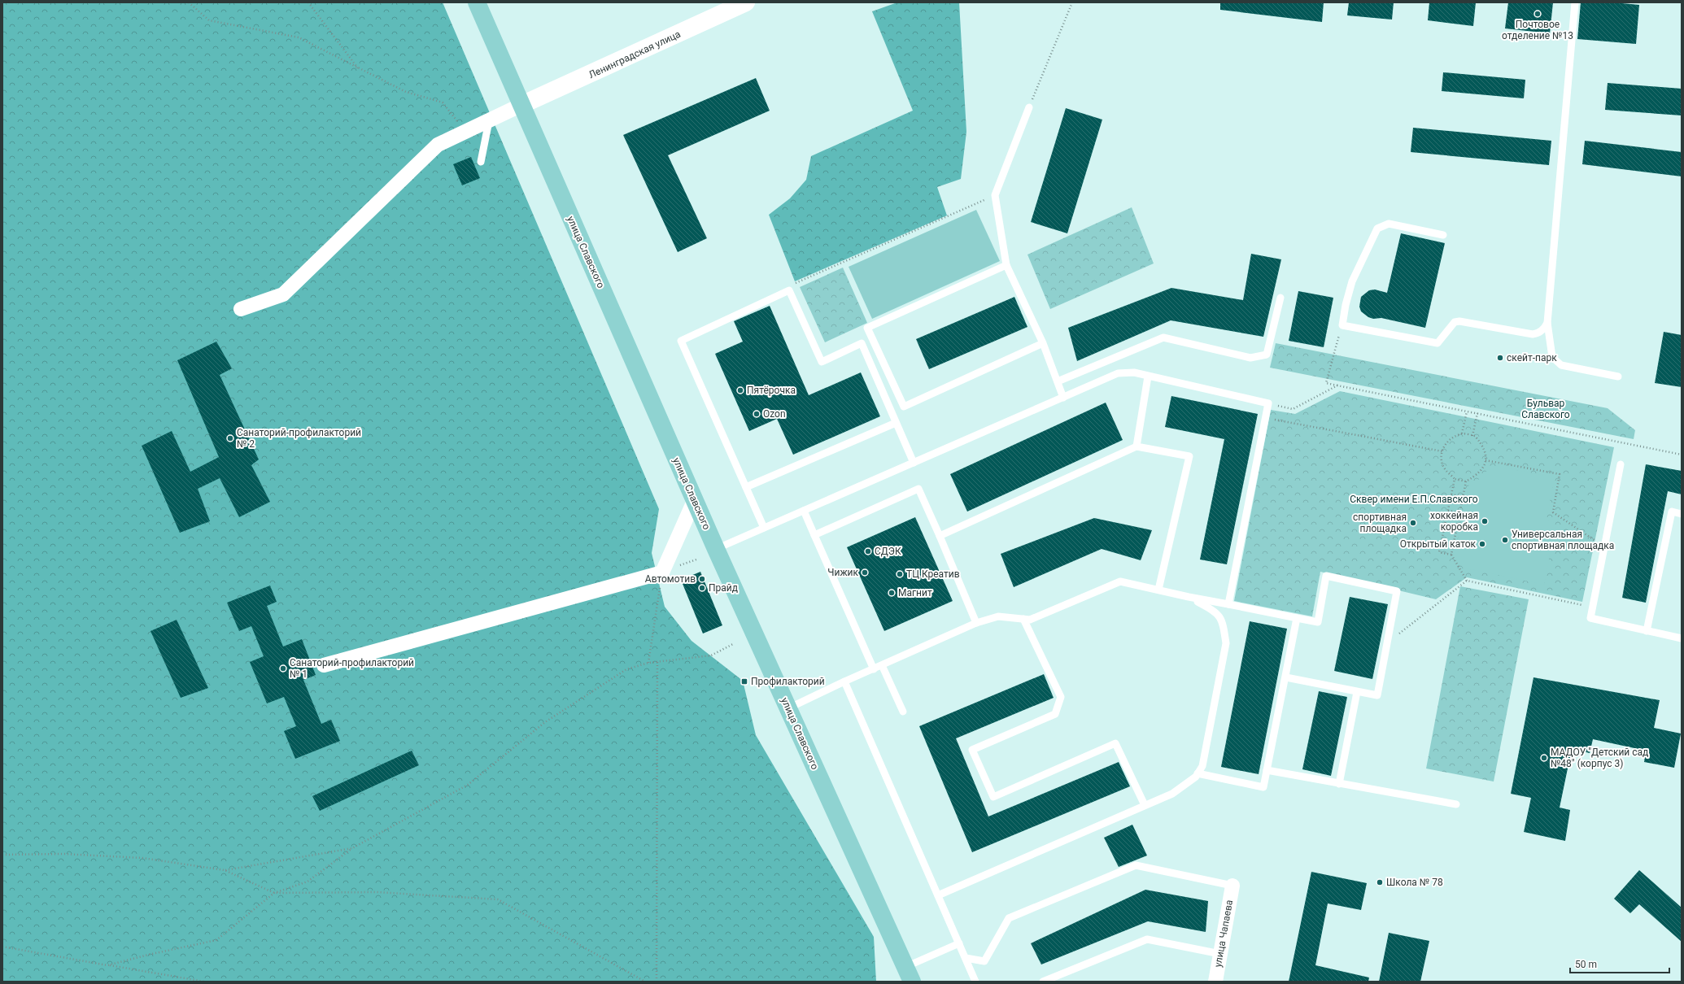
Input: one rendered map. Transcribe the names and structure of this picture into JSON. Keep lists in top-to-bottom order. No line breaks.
{"streets":{"main road":["улица Славского"],"street":["Ленинградская улица","улица Чапаева"]},"crossings":[["Ленинградская улица","улица Славского"]],"parks":["Бульвар Славского","Сквер имени Е.П.Славского"],"places":{"other":["Почтовое отделение №13","скейт-парк","Пятёрочка","Ozon","Санаторий-профилакторий № 2","хоккейная коробка","спортивная площадка","Универсальная спортивная площадка","Открытый каток","СДЭК","Чижик","ТЦ Креатив","Автомотив","Прайд","Магнит","Санаторий-профилакторий № 1","МАДОУ \"Детский сад №48\" (корпус 3)","Школа № 78"],"transit":["Профилакторий"]},"scale_bar":"50 m"}
